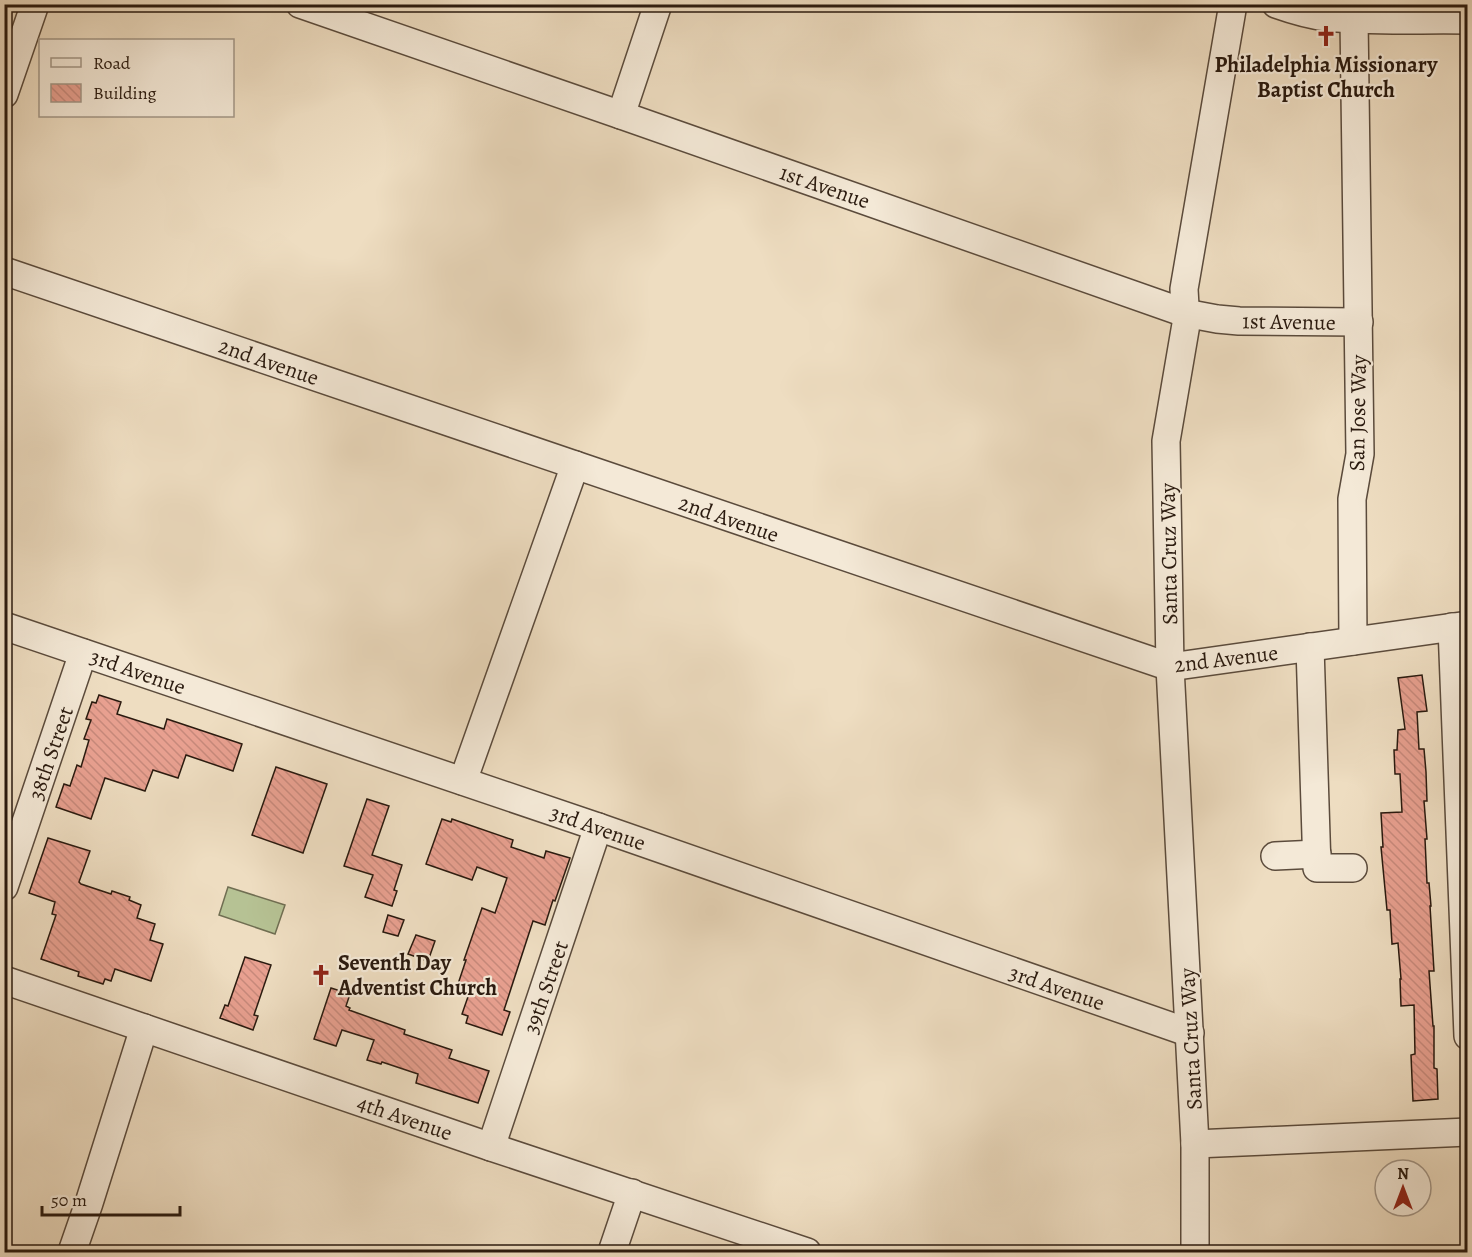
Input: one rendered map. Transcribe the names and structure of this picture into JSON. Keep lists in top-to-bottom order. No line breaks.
{"streets":{"street":["1st Avenue","2nd Avenue","San Jose Way","Santa Cruz Way","3rd Avenue","38th Street","39th Street","4th Avenue"]},"crossings":[["1st Avenue","San Jose Way"],["1st Avenue","Santa Cruz Way"],["2nd Avenue","San Jose Way"],["2nd Avenue","Santa Cruz Way"],["Santa Cruz Way","3rd Avenue"],["3rd Avenue","38th Street"],["3rd Avenue","39th Street"],["39th Street","4th Avenue"]],"places":{"church":["Philadelphia Missionary Baptist Church","Seventh Day Adventist Church"]},"legend":["Road","Building"],"scale_bar":"50 m","north":"top"}
